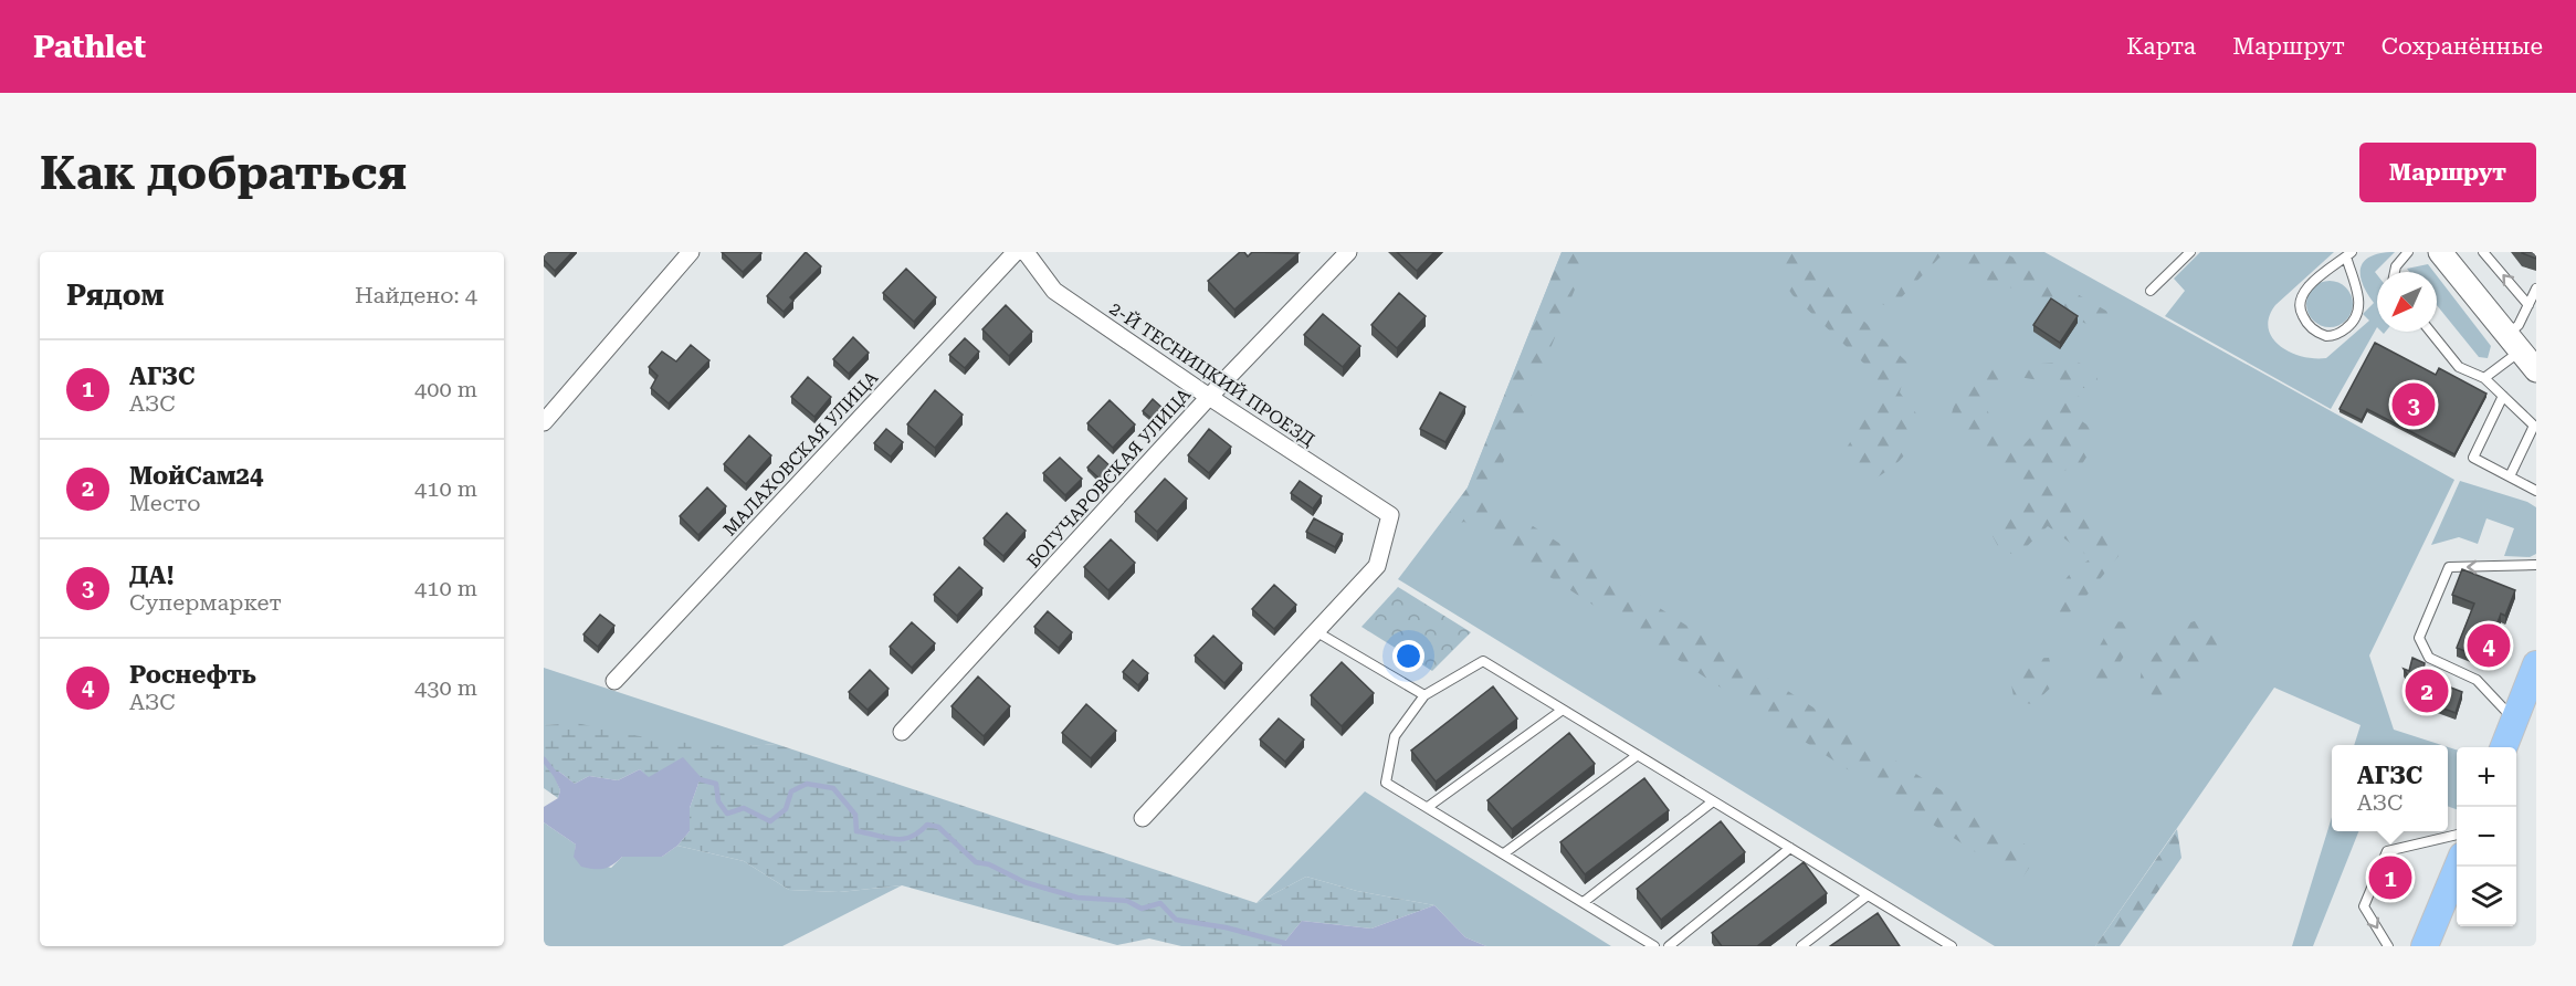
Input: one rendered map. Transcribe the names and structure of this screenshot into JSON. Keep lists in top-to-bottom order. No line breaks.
{"streets":{"street":["2-Й ТЕСНИЦКИЙ ПРОЕЗД","МАЛАХОВСКАЯ УЛИЦА","БОГУЧАРОВСКАЯ УЛИЦА"]},"crossings":[["2-Й ТЕСНИЦКИЙ ПРОЕЗД","БОГУЧАРОВСКАЯ УЛИЦА"]],"north":"bottom left","page":{"header":"Pathlet","nav":["Карта","Маршрут","Сохранённые"],"buttons":"Маршрут","title":"Как добраться","heading":["Рядом","Найдено: 4"],"list":[{"mark":"1","name":"АГЗС","note":"АЗС","value":"400 m"},{"mark":"2","name":"МойСам24","note":"Место","value":"410 m"},{"mark":"3","name":"ДА!","note":"Супермаркет","value":"410 m"},{"mark":"4","name":"Роснефть","note":"АЗС","value":"430 m"}],"pins":["3","4","2","1"],"popup":["АГЗС","АЗС"],"map_buttons":["+","−"]}}
